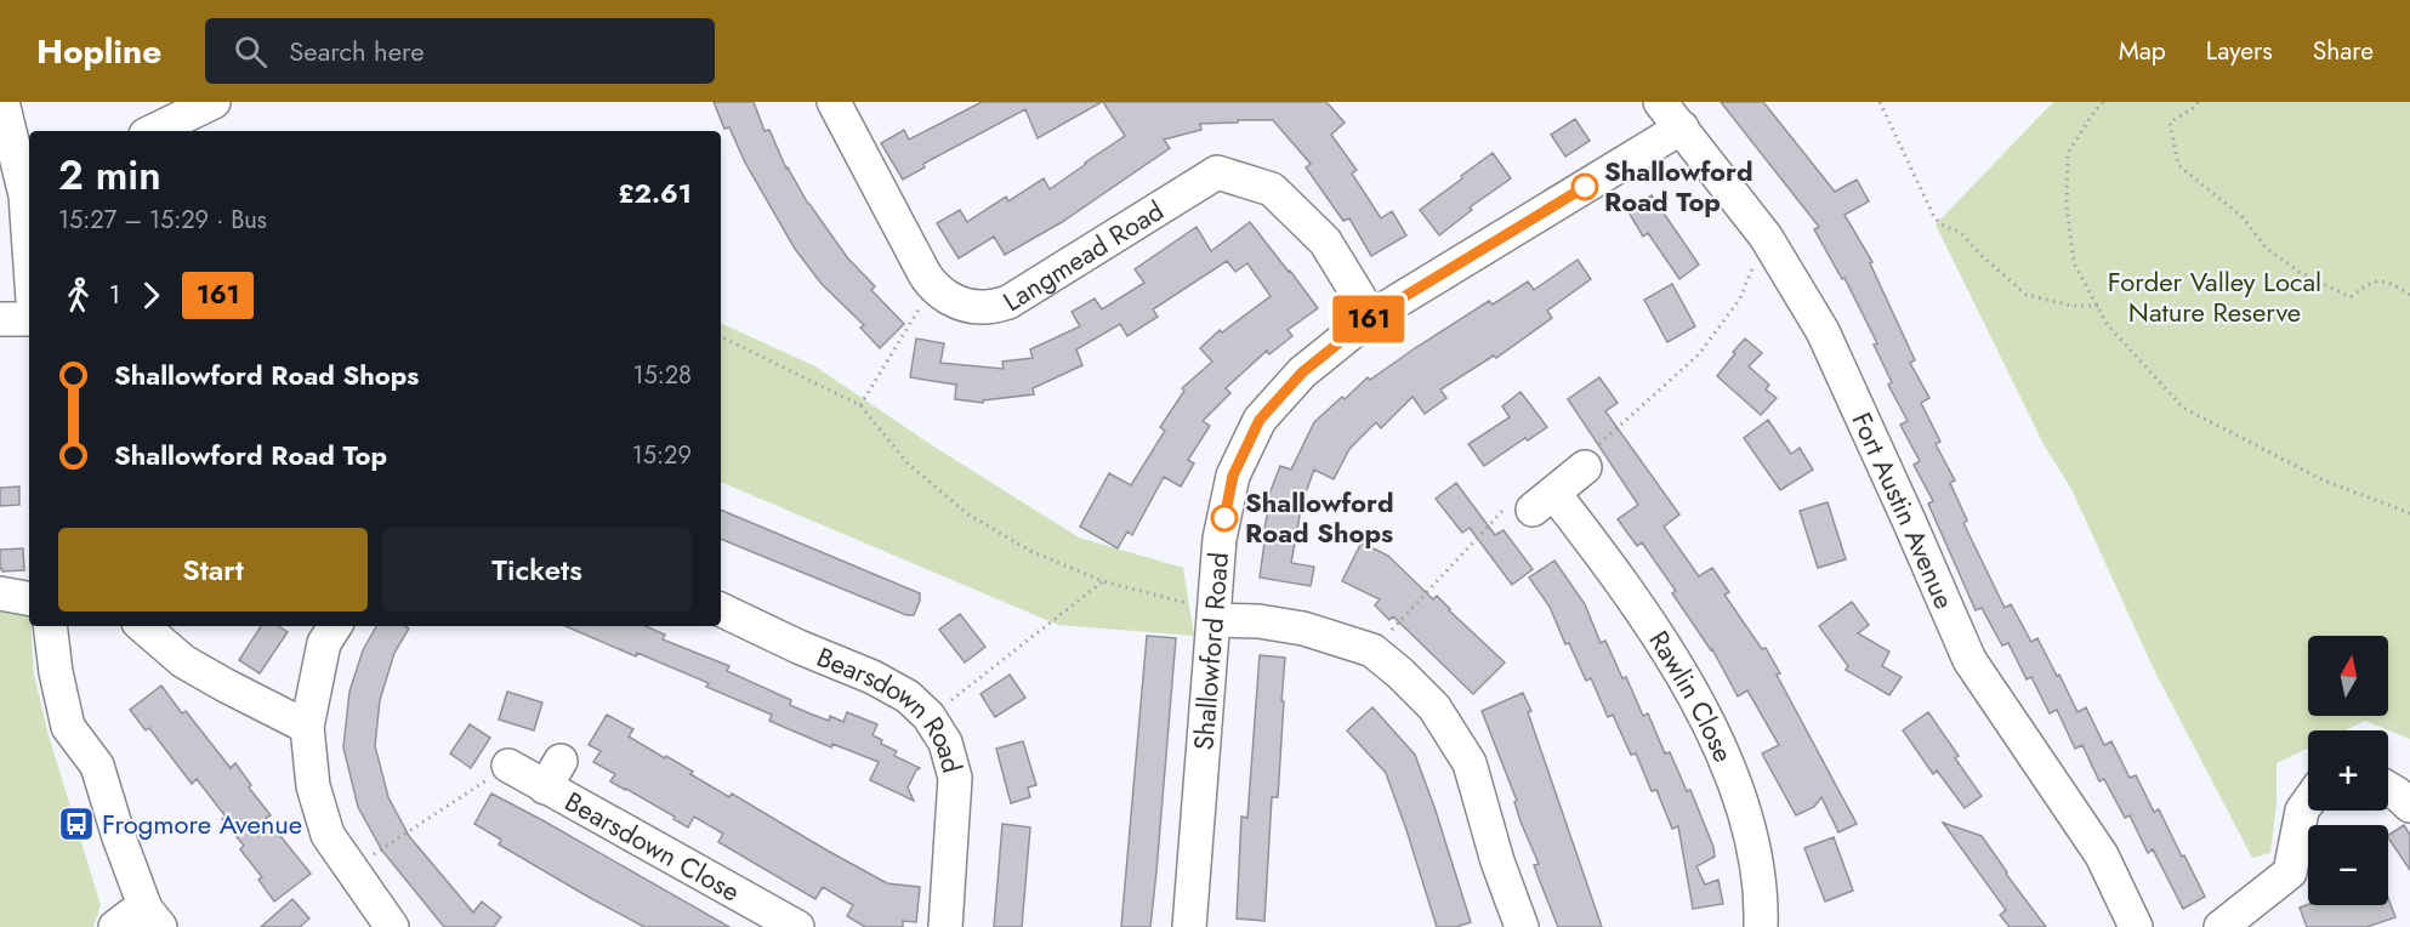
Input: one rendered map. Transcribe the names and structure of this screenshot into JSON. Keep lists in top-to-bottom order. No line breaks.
{"streets":{"street":["Langmead Road","Fort Austin Avenue","Shallowford Road","Rawlin Close","Bearsdown Road","Bearsdown Close"]},"crossings":[["Langmead Road","Shallowford Road"],["Fort Austin Avenue","Shallowford Road"]],"parks":["Forder Valley Local Nature Reserve"],"places":{"other":["Shallowford Road Top","Shallowford Road Shops"],"bus stop":["Frogmore Avenue"]},"lines":["bus line 161"],"north":"top","page":{"header":"Hopline","search":"Search here","nav":["Map","Layers","Share"],"on_map":"161","heading":["2 min","15:27 – 15:29 · Bus","£2.61"],"legs":["1","161"],"list":[{"name":"Shallowford Road Shops","value":"15:28"},{"name":"Shallowford Road Top","value":"15:29"}],"buttons":["Start","Tickets"],"map_buttons":["+","−"]}}
